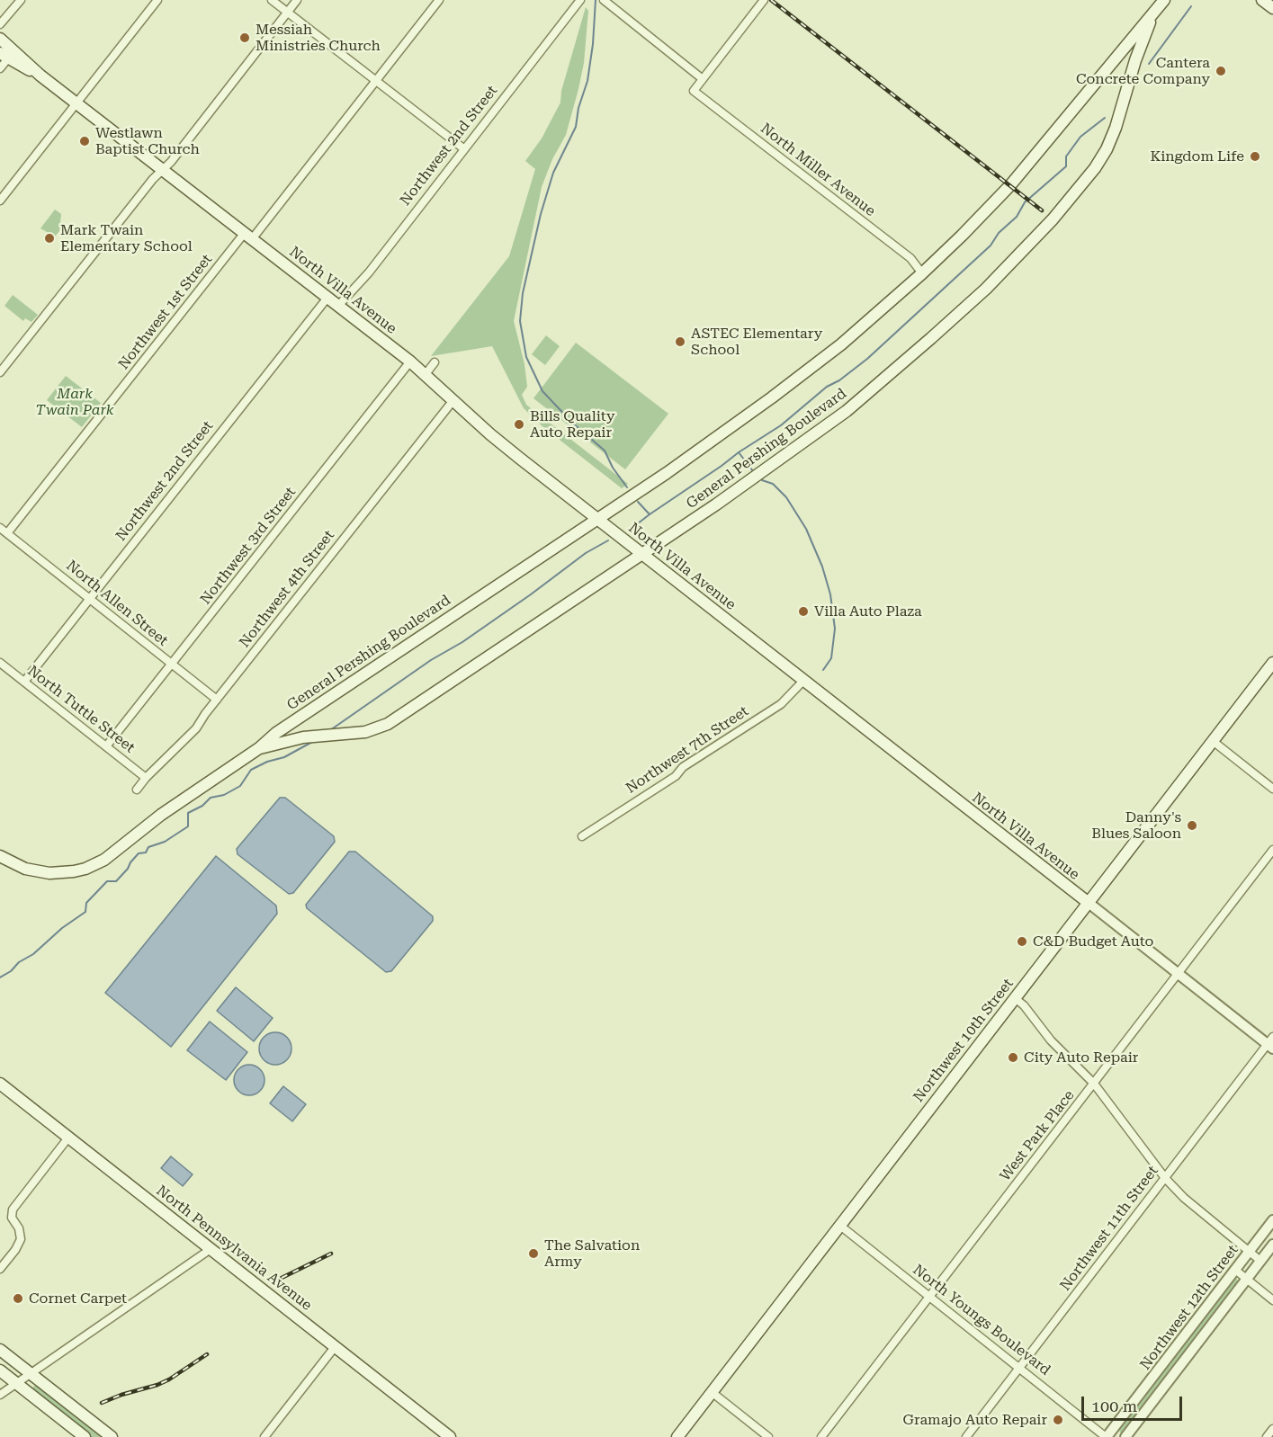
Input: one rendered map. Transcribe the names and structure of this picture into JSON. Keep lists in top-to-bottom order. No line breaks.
{"streets":{"main road":["North Villa Avenue","General Pershing Boulevard","Northwest 10th Street","North Pennsylvania Avenue"],"street":["Northwest 2nd Street","North Miller Avenue","Northwest 1st Street","Northwest 3rd Street","Northwest 4th Street","North Allen Street","North Tuttle Street","Northwest 7th Street","West Park Place","Northwest 11th Street","Northwest 12th Street","North Youngs Boulevard"]},"crossings":[["Northwest 2nd Street","North Villa Avenue"],["Northwest 2nd Street","North Allen Street"],["Northwest 2nd Street","North Tuttle Street"],["North Miller Avenue","General Pershing Boulevard"],["North Villa Avenue","Northwest 1st Street"],["North Villa Avenue","General Pershing Boulevard"],["North Villa Avenue","Northwest 3rd Street"],["North Villa Avenue","Northwest 4th Street"],["North Villa Avenue","Northwest 7th Street"],["North Villa Avenue","Northwest 10th Street"],["North Villa Avenue","West Park Place"],["North Villa Avenue","Northwest 11th Street"],["Northwest 1st Street","North Allen Street"],["Northwest 3rd Street","North Allen Street"],["Northwest 3rd Street","North Tuttle Street"],["Northwest 4th Street","North Allen Street"],["Northwest 4th Street","North Tuttle Street"],["Northwest 10th Street","North Youngs Boulevard"],["West Park Place","North Youngs Boulevard"],["Northwest 11th Street","North Youngs Boulevard"],["Northwest 12th Street","North Youngs Boulevard"]],"parks":["Mark Twain Park"],"places":["Messiah Ministries Church","Cantera Concrete Company","Westlawn Baptist Church","Kingdom Life","Mark Twain Elementary School","ASTEC Elementary School","Bills Quality Auto Repair","Villa Auto Plaza","Danny's Blues Saloon","C&D Budget Auto","City Auto Repair","The Salvation Army","Cornet Carpet","Gramajo Auto Repair"],"scale_bar":"100 m"}
